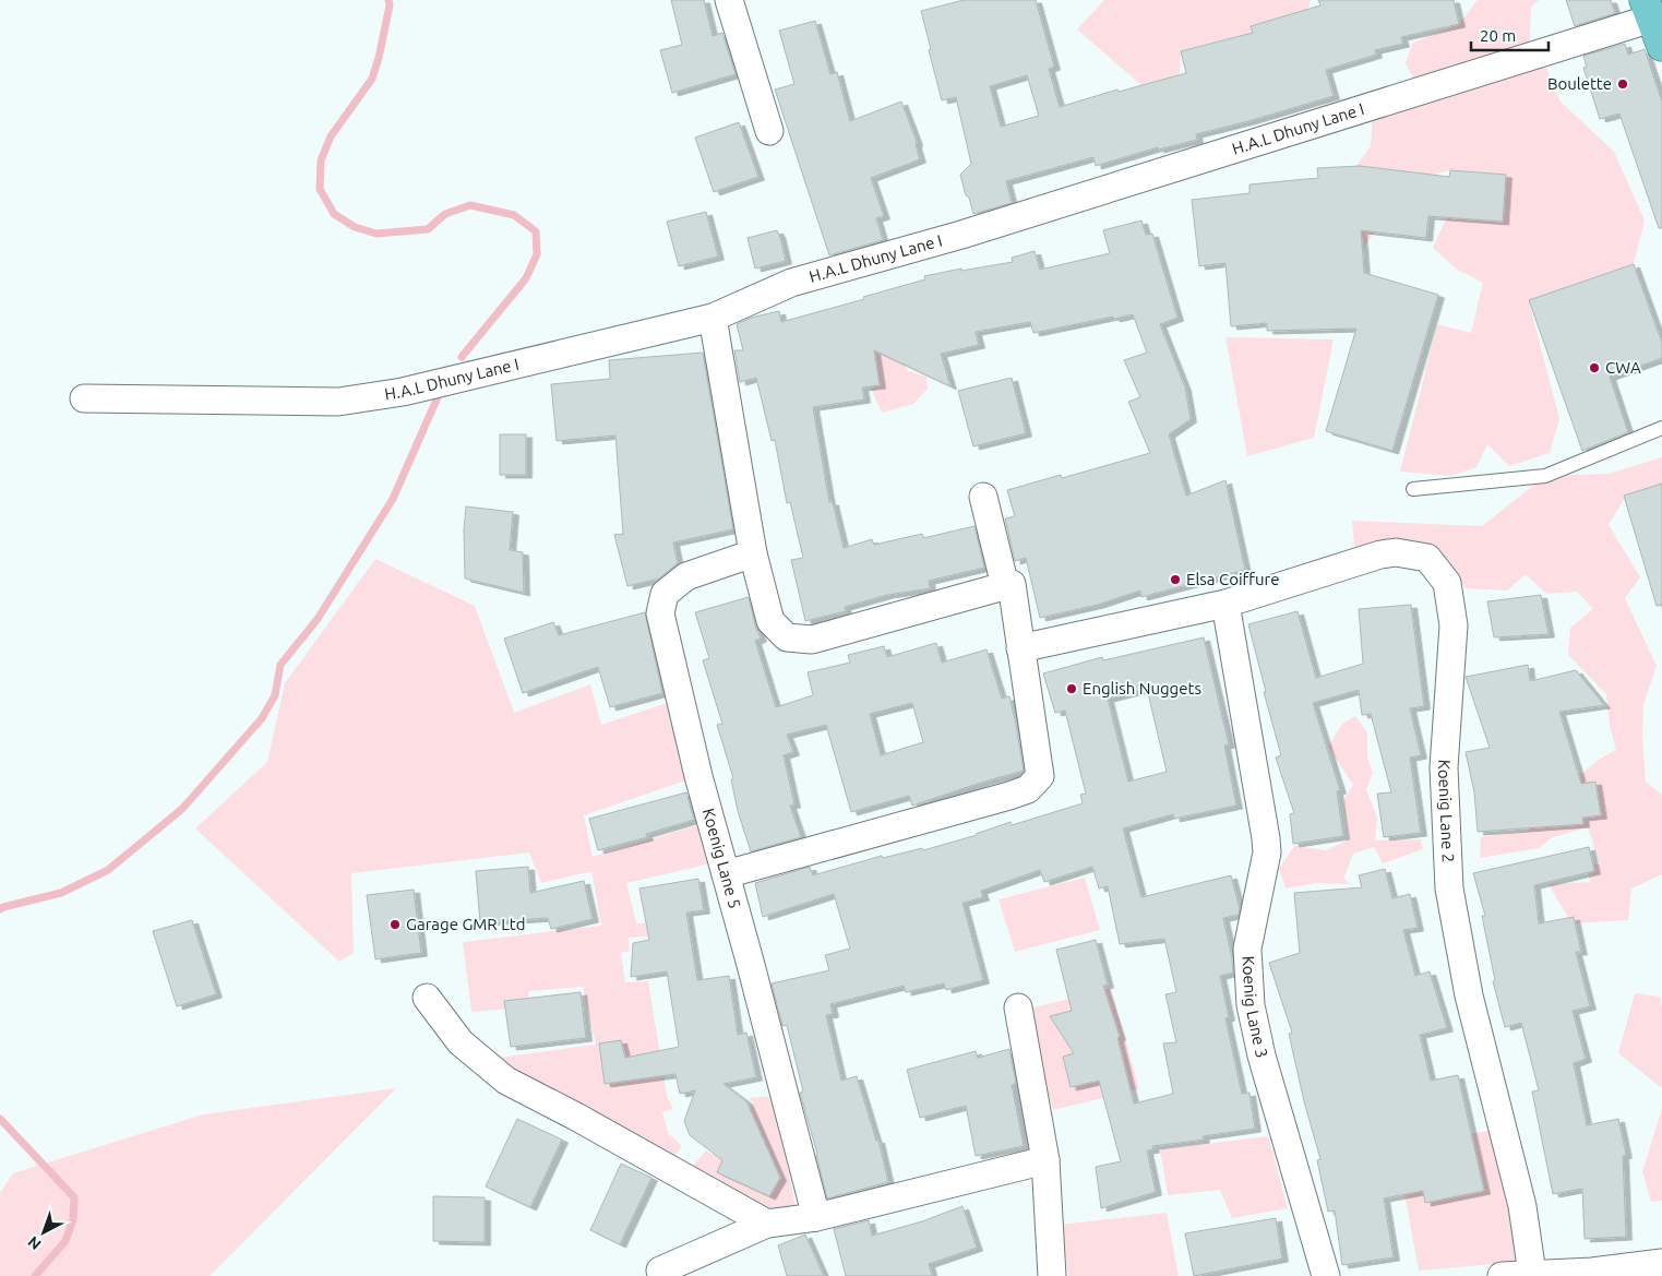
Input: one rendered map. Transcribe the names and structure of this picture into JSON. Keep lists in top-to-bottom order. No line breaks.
{"streets":{"street":["H.A.L Dhuny Lane I","Koenig Lane 2","Koenig Lane 5","Koenig Lane 3"]},"crossings":[["Koenig Lane 2","Koenig Lane 3"]],"places":["Boulette","CWA","Elsa Coiffure","English Nuggets","Garage GMR Ltd"],"scale_bar":"20 m","north":"bottom left"}
